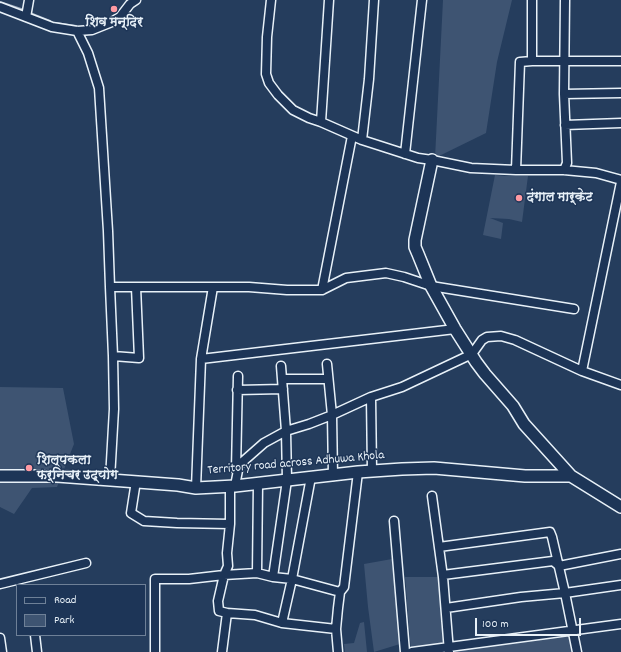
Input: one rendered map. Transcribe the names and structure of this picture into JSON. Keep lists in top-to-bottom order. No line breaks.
{"streets":{"street":["Territory road across Adhuwa Khola"]},"places":["शिव मन्दिर","दंगाल मार्केट","शिल्पकला फर्निचर उद्योग"],"legend":["Road","Park"],"scale_bar":"100 m"}
